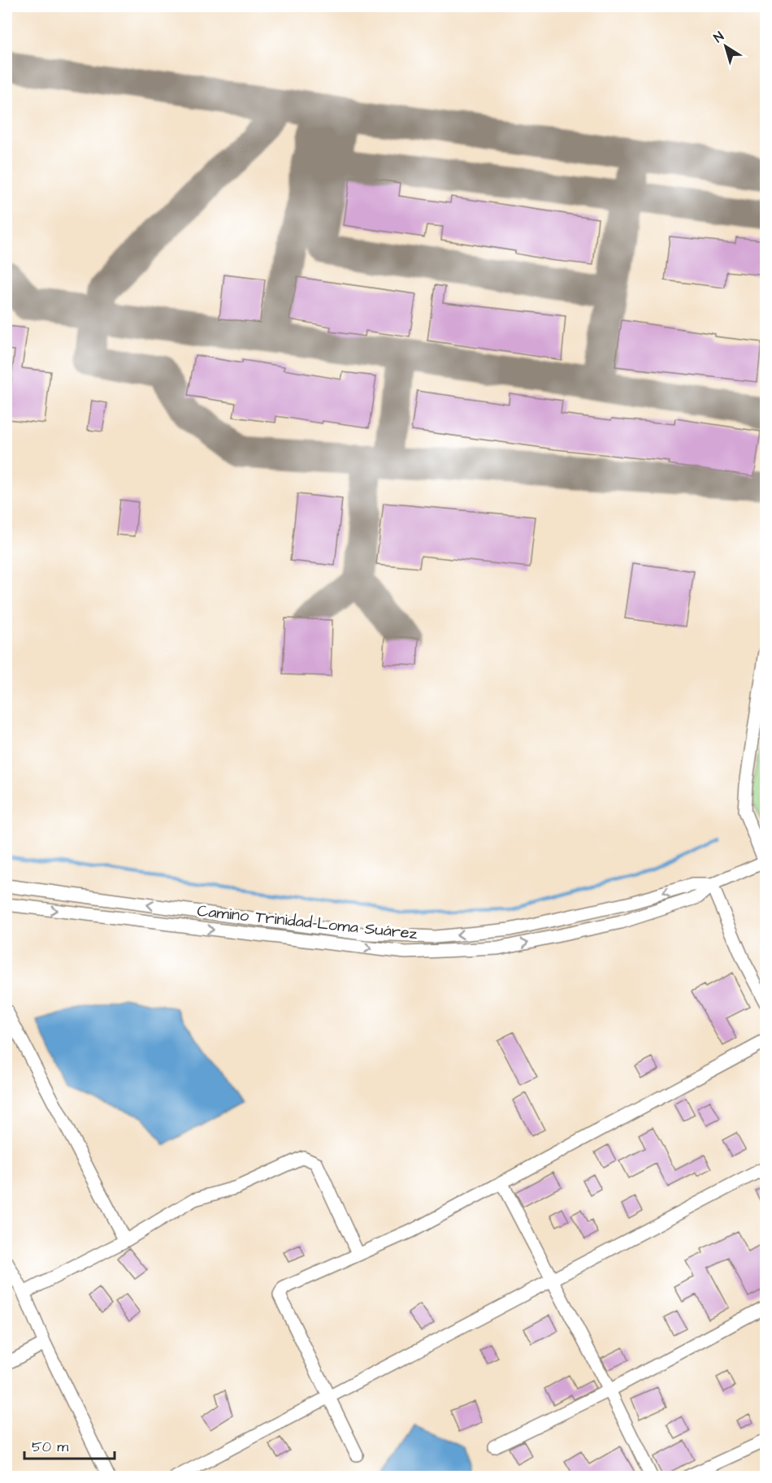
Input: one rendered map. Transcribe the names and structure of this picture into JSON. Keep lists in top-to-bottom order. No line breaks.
{"streets":{"street":["Camino Trinidad-Loma Suárez"]},"scale_bar":"50 m","north":"top left"}
